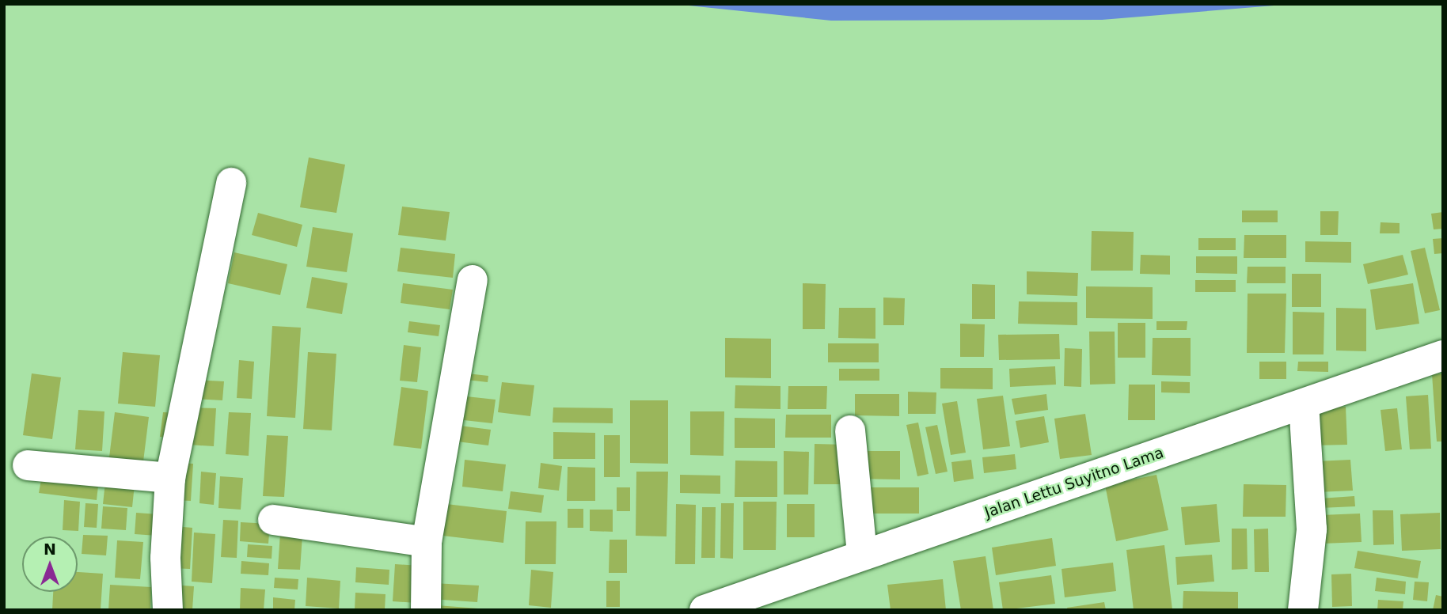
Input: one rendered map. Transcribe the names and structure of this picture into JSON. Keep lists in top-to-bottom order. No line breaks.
{"streets":{"street":["Jalan Lettu Suyitno Lama"]},"north":"top"}
